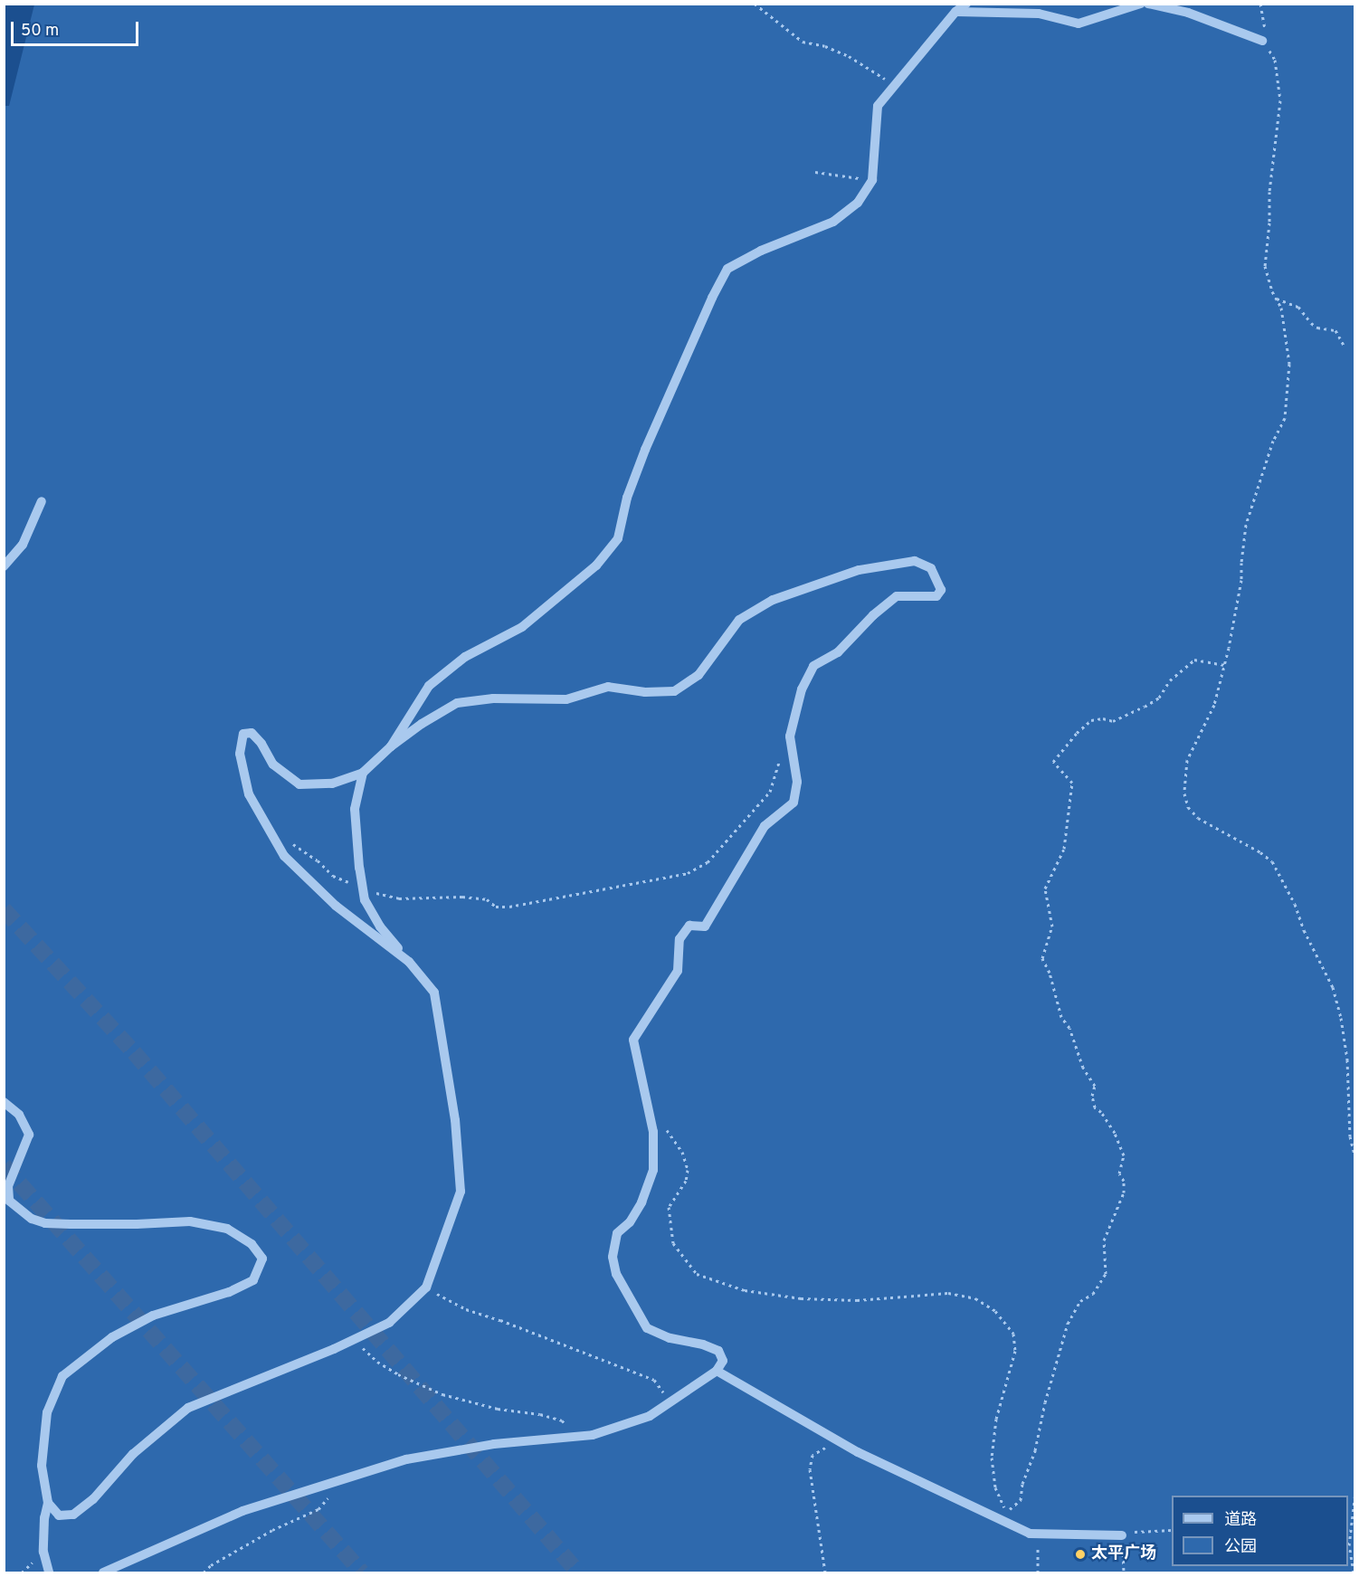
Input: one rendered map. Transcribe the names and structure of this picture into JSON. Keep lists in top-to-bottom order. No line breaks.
{"places":["太平广场"],"legend":["道路","公园"],"scale_bar":"50 m"}
